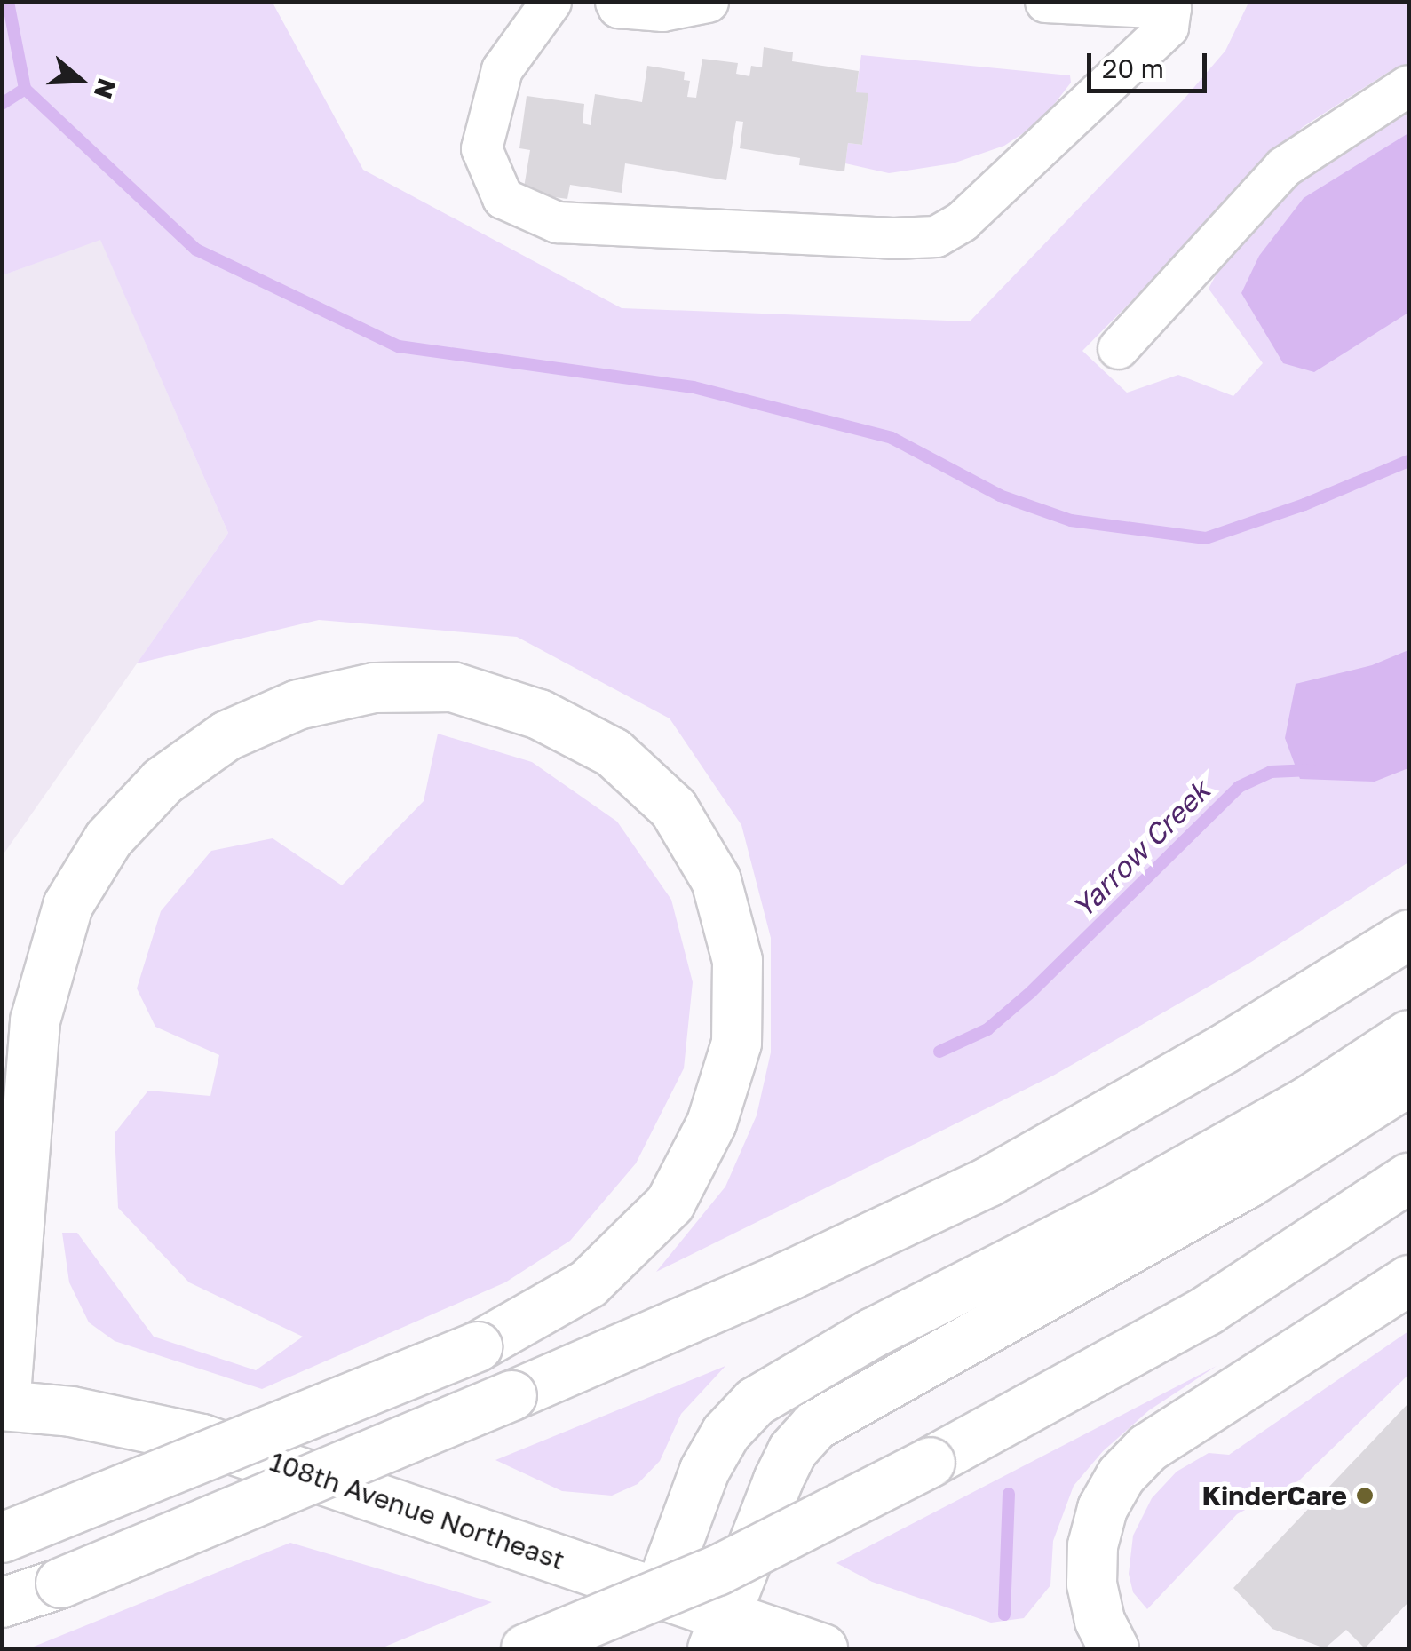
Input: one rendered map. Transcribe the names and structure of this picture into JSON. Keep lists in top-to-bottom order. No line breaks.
{"streets":{"main road":["108th Avenue Northeast"]},"water":["Yarrow Creek"],"places":["KinderCare"],"scale_bar":"20 m","north":"right"}
